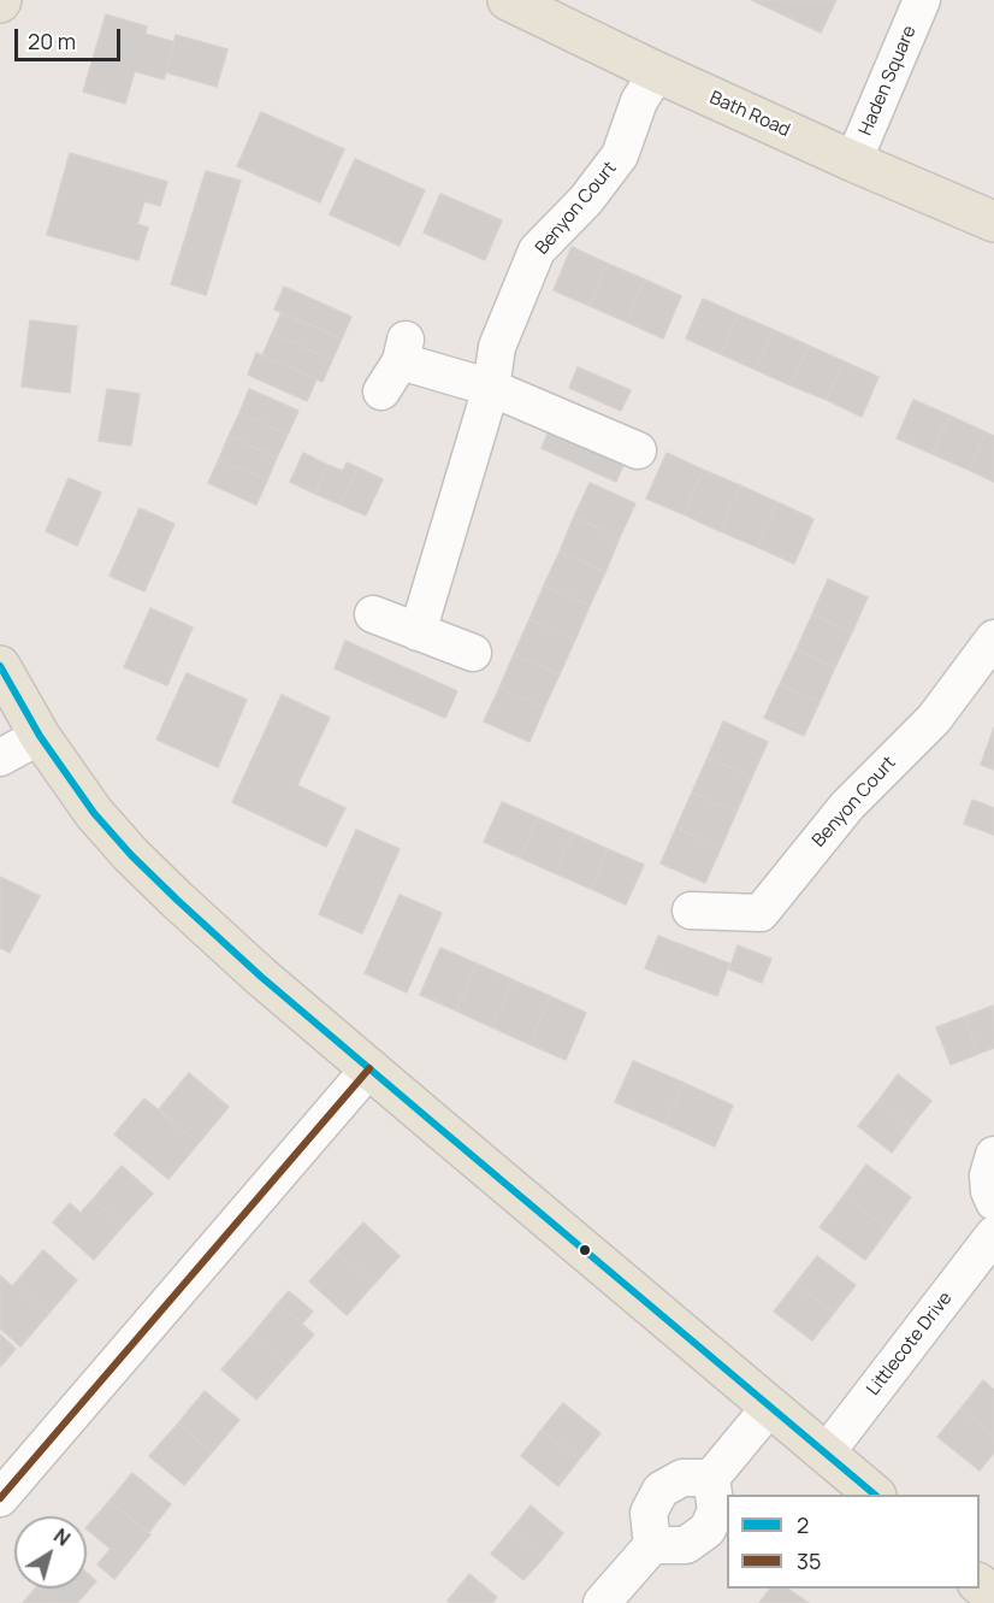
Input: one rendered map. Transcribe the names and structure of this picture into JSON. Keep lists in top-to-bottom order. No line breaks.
{"streets":{"main road":["Bath Road"],"street":["Haden Square","Benyon Court","Littlecote Drive"]},"crossings":[["Haden Square","Bath Road"],["Bath Road","Benyon Court"]],"lines":["transit line 2","transit line 35"],"legend":["2","35"],"scale_bar":"20 m","north":"top right"}
